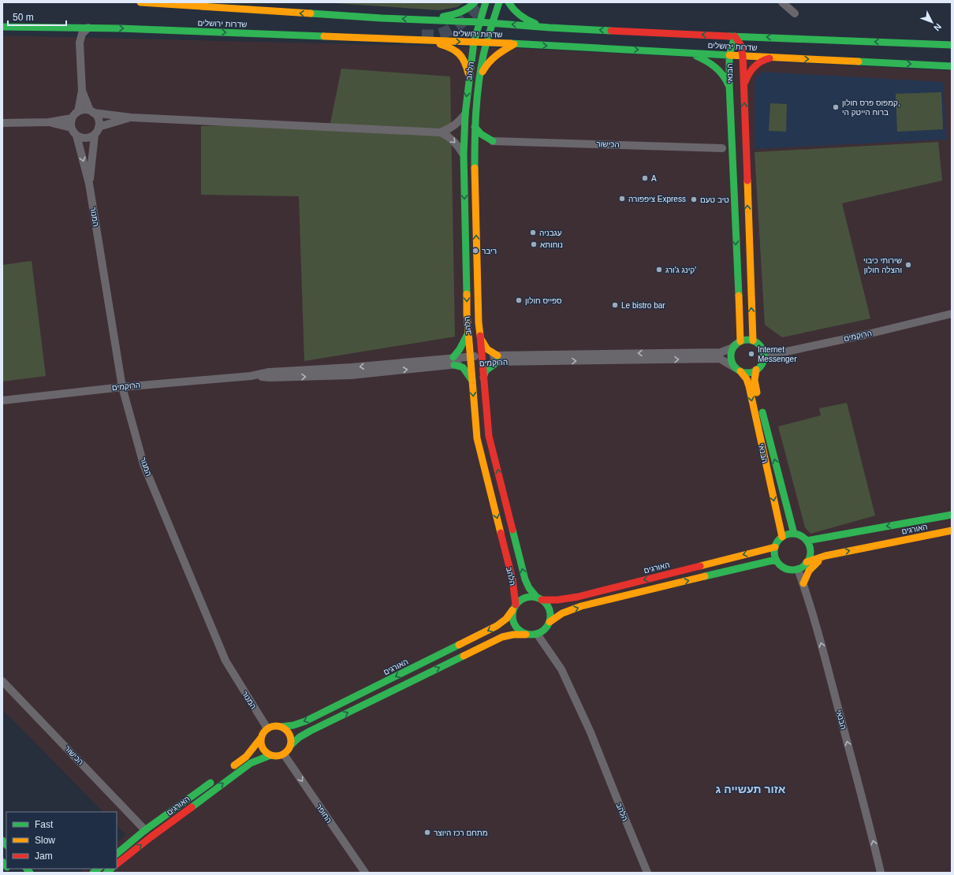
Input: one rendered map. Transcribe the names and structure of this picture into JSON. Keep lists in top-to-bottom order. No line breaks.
{"streets":{"street":["שדרות ירושלים","הלהב","הבנאי","הכישור","המנור","הרוקמים","האורגים","החופר"]},"crossings":[["שדרות ירושלים","הלהב"],["שדרות ירושלים","הבנאי"],["הלהב","הרוקמים"],["הלהב","האורגים"],["הבנאי","הרוקמים"],["הבנאי","האורגים"],["הכישור","האורגים"],["המנור","הרוקמים"],["המנור","האורגים"],["המנור","החופר"],["האורגים","החופר"]],"one_way":["החופר"],"districts":["אזור תעשייה ג"],"places":["קמפוס פרס חולון, ברוח הייטק הי","A","ציפפורה Express","טיב טעם","עגבניה","נוחותא","ריבר","שירותי כיבוי והצלה חולון","קינג ג'ורג'","ספייס חולון","Le bistro bar","Internet Messenger","מתחם רכז היוצר"],"legend":["Fast","Slow","Jam"],"scale_bar":"50 m","north":"bottom right"}
